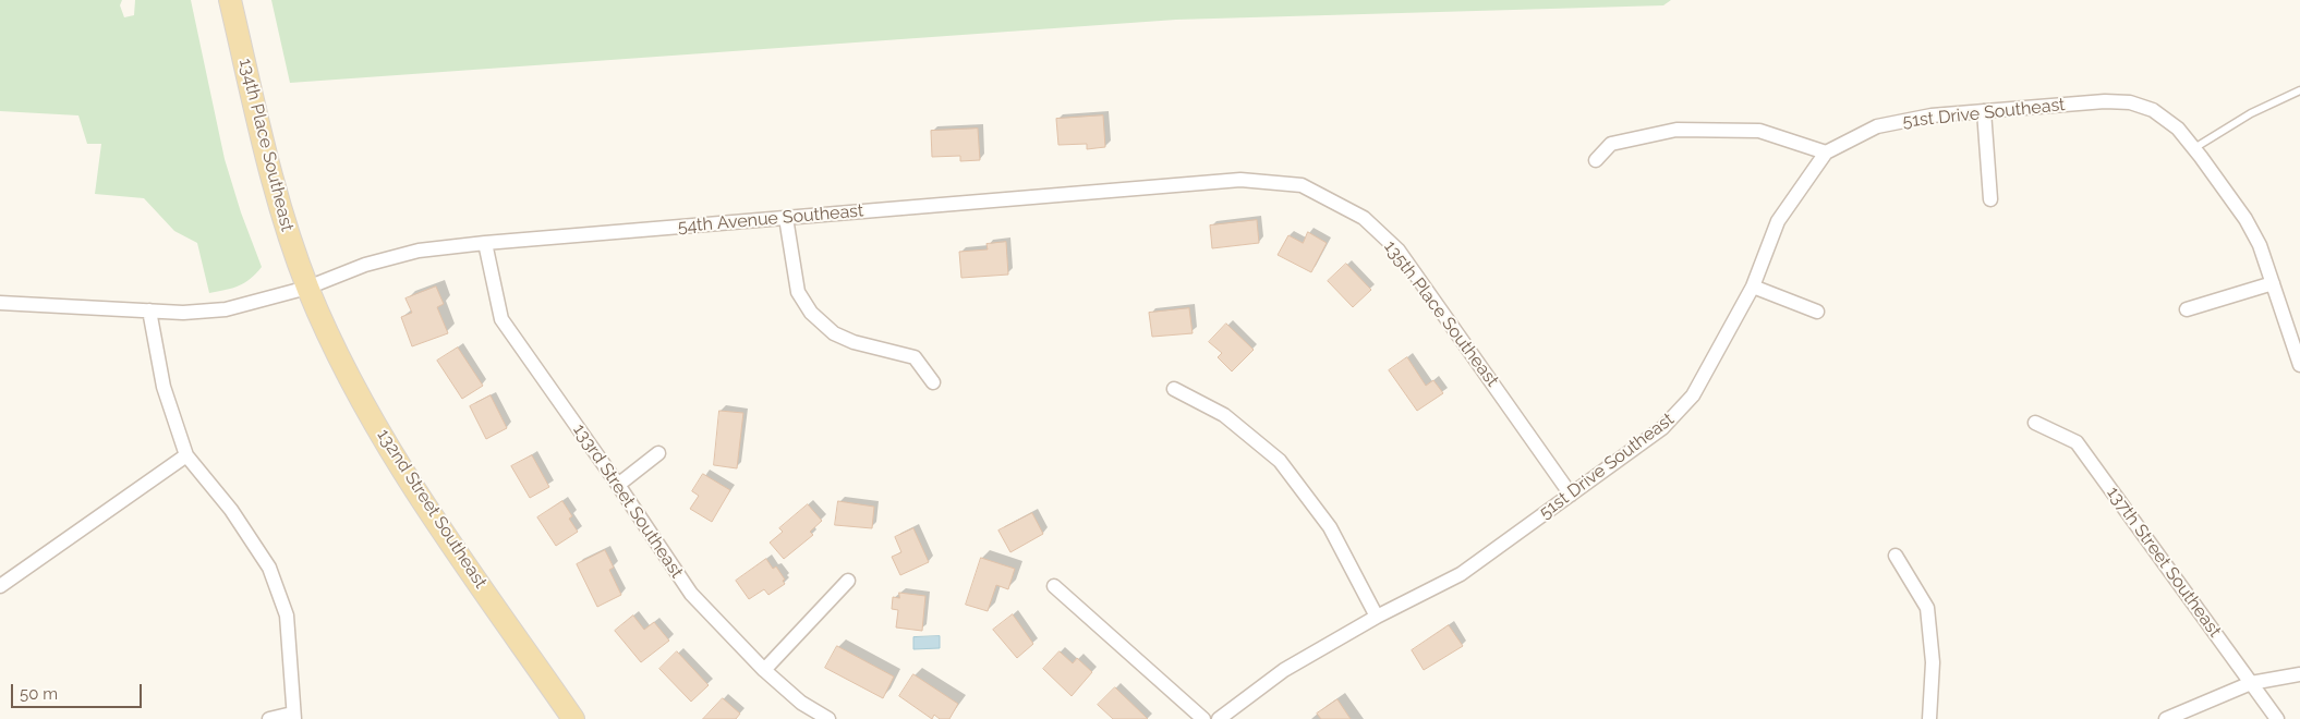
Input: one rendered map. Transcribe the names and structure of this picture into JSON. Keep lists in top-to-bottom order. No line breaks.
{"streets":{"main road":["134th Place Southeast","132nd Street Southeast"],"street":["51st Drive Southeast","54th Avenue Southeast","135th Place Southeast","133rd Street Southeast","137th Street Southeast"]},"crossings":[["51st Drive Southeast","135th Place Southeast"],["134th Place Southeast","54th Avenue Southeast"],["134th Place Southeast","132nd Street Southeast"],["54th Avenue Southeast","135th Place Southeast"],["54th Avenue Southeast","133rd Street Southeast"],["54th Avenue Southeast","132nd Street Southeast"]],"scale_bar":"50 m"}
